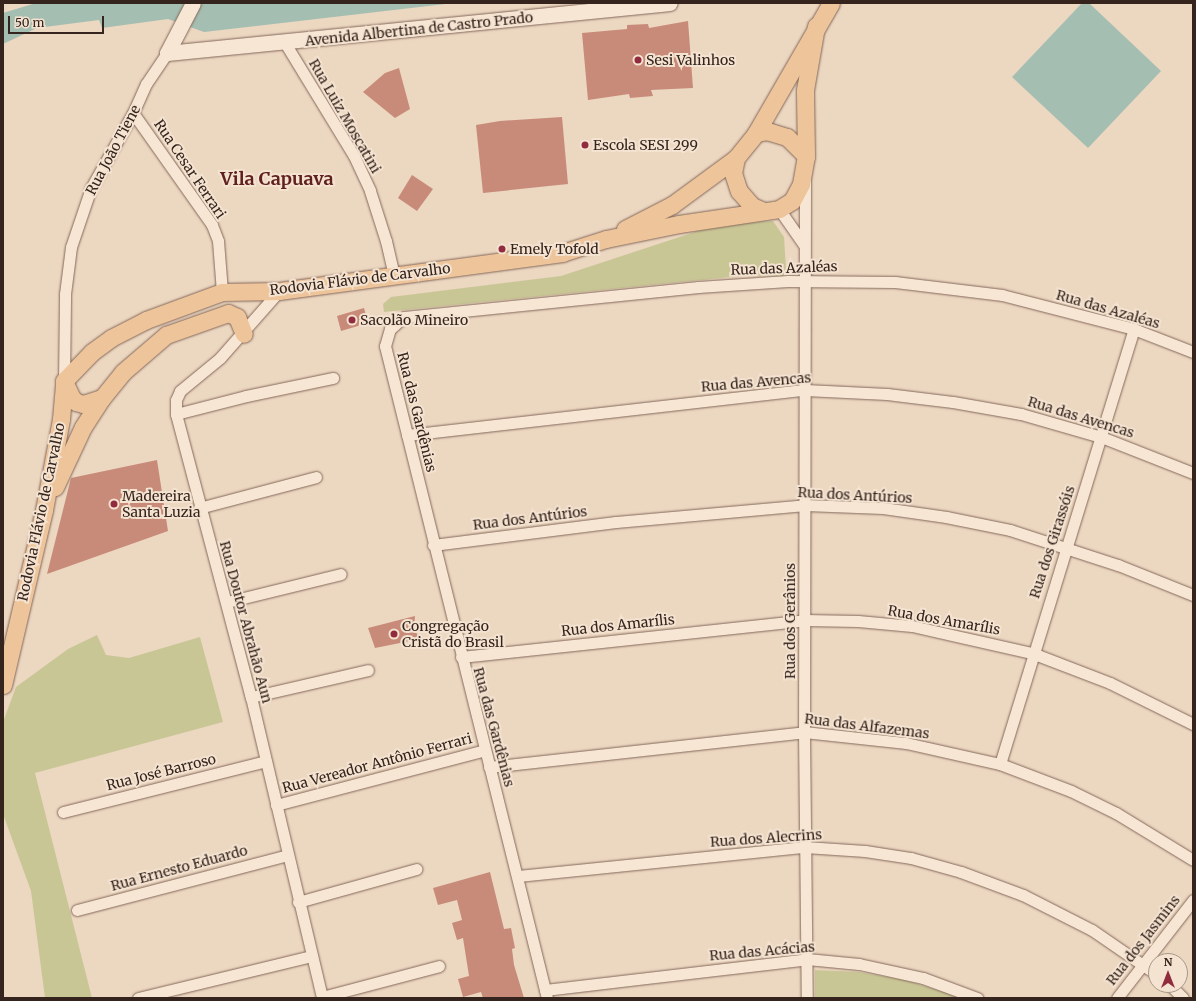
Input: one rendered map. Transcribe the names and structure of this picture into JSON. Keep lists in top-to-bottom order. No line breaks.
{"streets":{"main road":["Avenida Albertina de Castro Prado","Rua João Tiene","Rodovia Flávio de Carvalho"],"street":["Rua Luiz Moscatini","Rua Cesar Ferrari","Rua das Azaléas","Rua das Avencas","Rua das Gardênias","Rua dos Antúrios","Rua dos Girassóis","Rua dos Amarílis","Rua dos Gerânios","Rua Doutor Abrahão Aun","Rua das Alfazemas","Rua Vereador Antônio Ferrari","Rua José Barroso","Rua dos Alecrins","Rua Ernesto Eduardo","Rua dos Jasmins","Rua das Acácias"]},"crossings":[["Avenida Albertina de Castro Prado","Rua Luiz Moscatini"],["Avenida Albertina de Castro Prado","Rua João Tiene"],["Rua Luiz Moscatini","Rodovia Flávio de Carvalho"],["Rua João Tiene","Rua Cesar Ferrari"],["Rua João Tiene","Rodovia Flávio de Carvalho"],["Rua Cesar Ferrari","Rodovia Flávio de Carvalho"],["Rua das Azaléas","Rua das Gardênias"],["Rua das Azaléas","Rua dos Girassóis"],["Rua das Azaléas","Rua dos Gerânios"],["Rodovia Flávio de Carvalho","Rua dos Gerânios"],["Rodovia Flávio de Carvalho","Rua Doutor Abrahão Aun"],["Rua das Avencas","Rua das Gardênias"],["Rua das Avencas","Rua dos Girassóis"],["Rua das Avencas","Rua dos Gerânios"],["Rua das Gardênias","Rua dos Antúrios"],["Rua das Gardênias","Rua dos Amarílis"],["Rua das Gardênias","Rua das Alfazemas"],["Rua das Gardênias","Rua Vereador Antônio Ferrari"],["Rua das Gardênias","Rua dos Alecrins"],["Rua das Gardênias","Rua das Acácias"],["Rua dos Antúrios","Rua dos Girassóis"],["Rua dos Antúrios","Rua dos Gerânios"],["Rua dos Girassóis","Rua dos Amarílis"],["Rua dos Girassóis","Rua das Alfazemas"],["Rua dos Amarílis","Rua dos Gerânios"],["Rua dos Gerânios","Rua das Alfazemas"],["Rua dos Gerânios","Rua dos Alecrins"],["Rua dos Gerânios","Rua das Acácias"],["Rua Doutor Abrahão Aun","Rua Vereador Antônio Ferrari"],["Rua Doutor Abrahão Aun","Rua José Barroso"],["Rua Doutor Abrahão Aun","Rua Ernesto Eduardo"],["Rua dos Alecrins","Rua dos Jasmins"]],"districts":["Vila Capuava"],"places":["Sesi Valinhos","Escola SESI 299","Emely Tofold","Sacolão Mineiro","Madereira Santa Luzia","Congregação Cristã do Brasil"],"scale_bar":"50 m","north":"top"}
